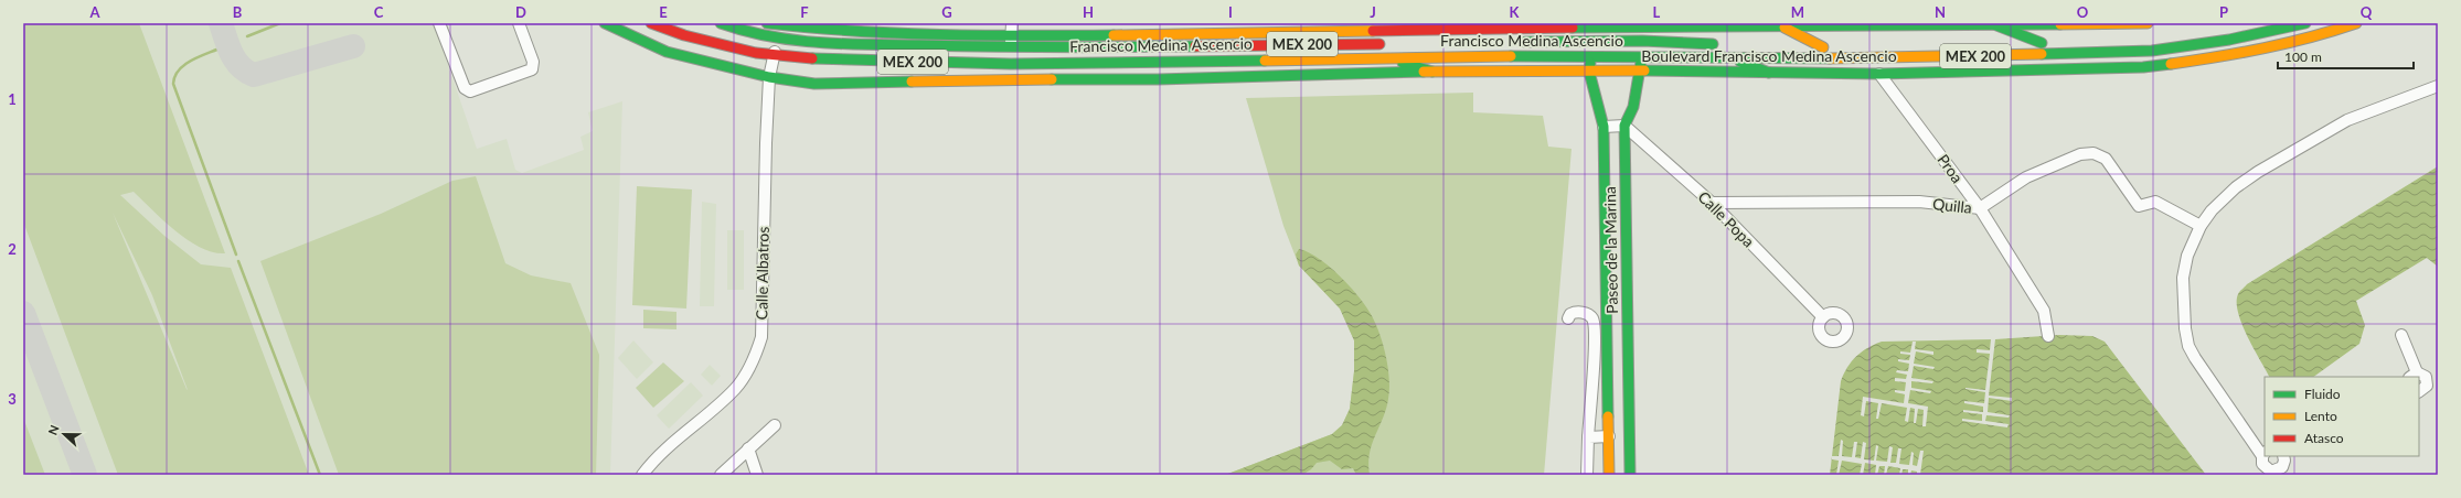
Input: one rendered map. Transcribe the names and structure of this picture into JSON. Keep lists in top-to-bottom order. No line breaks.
{"streets":{"main road":["Francisco Medina Ascencio","MEX 200","Boulevard Francisco Medina Ascencio","Paseo de la Marina"],"street":["Proa","Quilla","Calle Popa","Calle Albatros"]},"crossings":[["Francisco Medina Ascencio","MEX 200"],["Francisco Medina Ascencio","Paseo de la Marina"],["Francisco Medina Ascencio","Calle Albatros"],["Boulevard Francisco Medina Ascencio","Proa"],["Boulevard Francisco Medina Ascencio","Paseo de la Marina"],["Boulevard Francisco Medina Ascencio","Calle Albatros"],["Proa","Quilla"],["Quilla","Calle Popa"],["Calle Popa","Paseo de la Marina"]],"legend":["Fluido","Lento","Atasco"],"scale_bar":"100 m","north":"left","grid":{"columns":["A","B","C","D","E","F","G","H","I","J","K","L","M","N","O","P","Q"],"rows":["1","2","3"]}}
